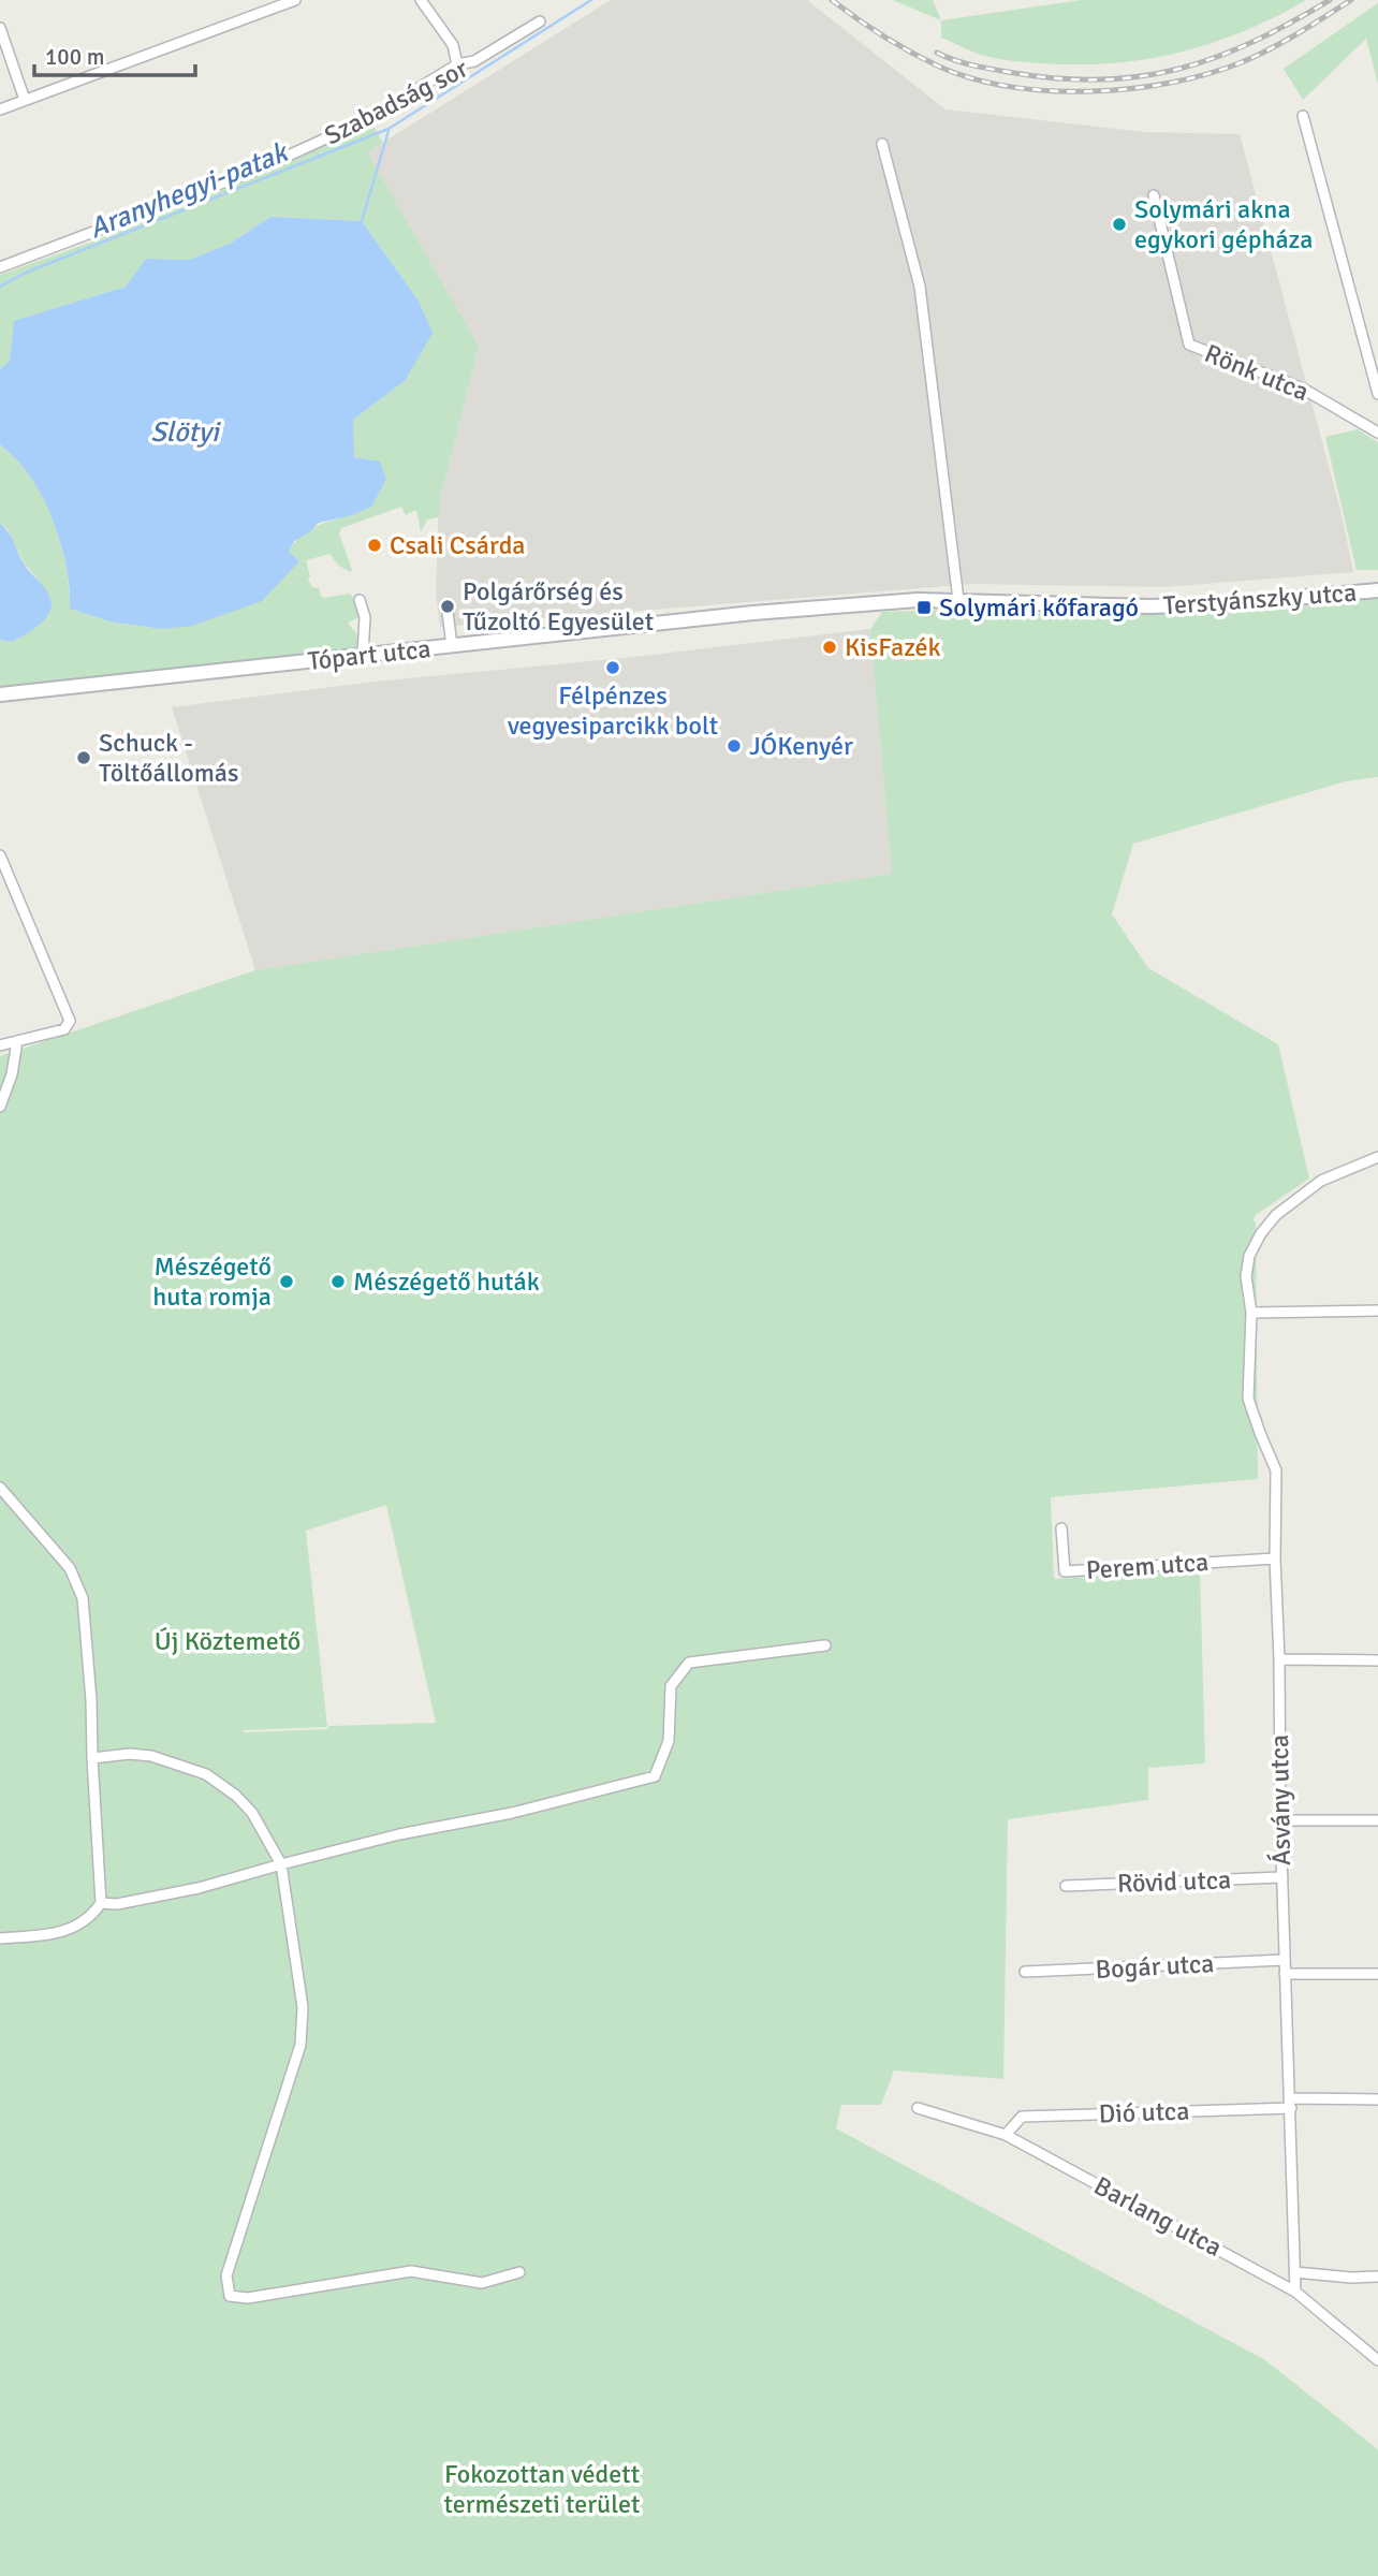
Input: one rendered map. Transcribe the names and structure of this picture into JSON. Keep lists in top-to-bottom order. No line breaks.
{"streets":{"main road":["Terstyánszky utca","Tópart utca"],"street":["Szabadság sor","Rönk utca","Perem utca","Ásvány utca","Rövid utca","Bogár utca","Dió utca","Barlang utca"]},"crossings":[["Terstyánszky utca","Tópart utca"],["Perem utca","Ásvány utca"],["Ásvány utca","Rövid utca"],["Ásvány utca","Bogár utca"],["Ásvány utca","Dió utca"],["Ásvány utca","Barlang utca"],["Dió utca","Barlang utca"]],"water":["Aranyhegyi-patak","Slötyi"],"parks":["Új Köztemető","Fokozottan védett természeti terület"],"places":{"other":["Solymári akna egykori gépháza","Csali Csárda","Polgárőrség és Tűzoltó Egyesület","KisFazék","Félpénzes vegyesiparcikk bolt","JÓKenyér","Schuck - Töltőállomás","Mészégető huta romja","Mészégető huták"],"transit":["Solymári kőfaragó"]},"scale_bar":"100 m"}
